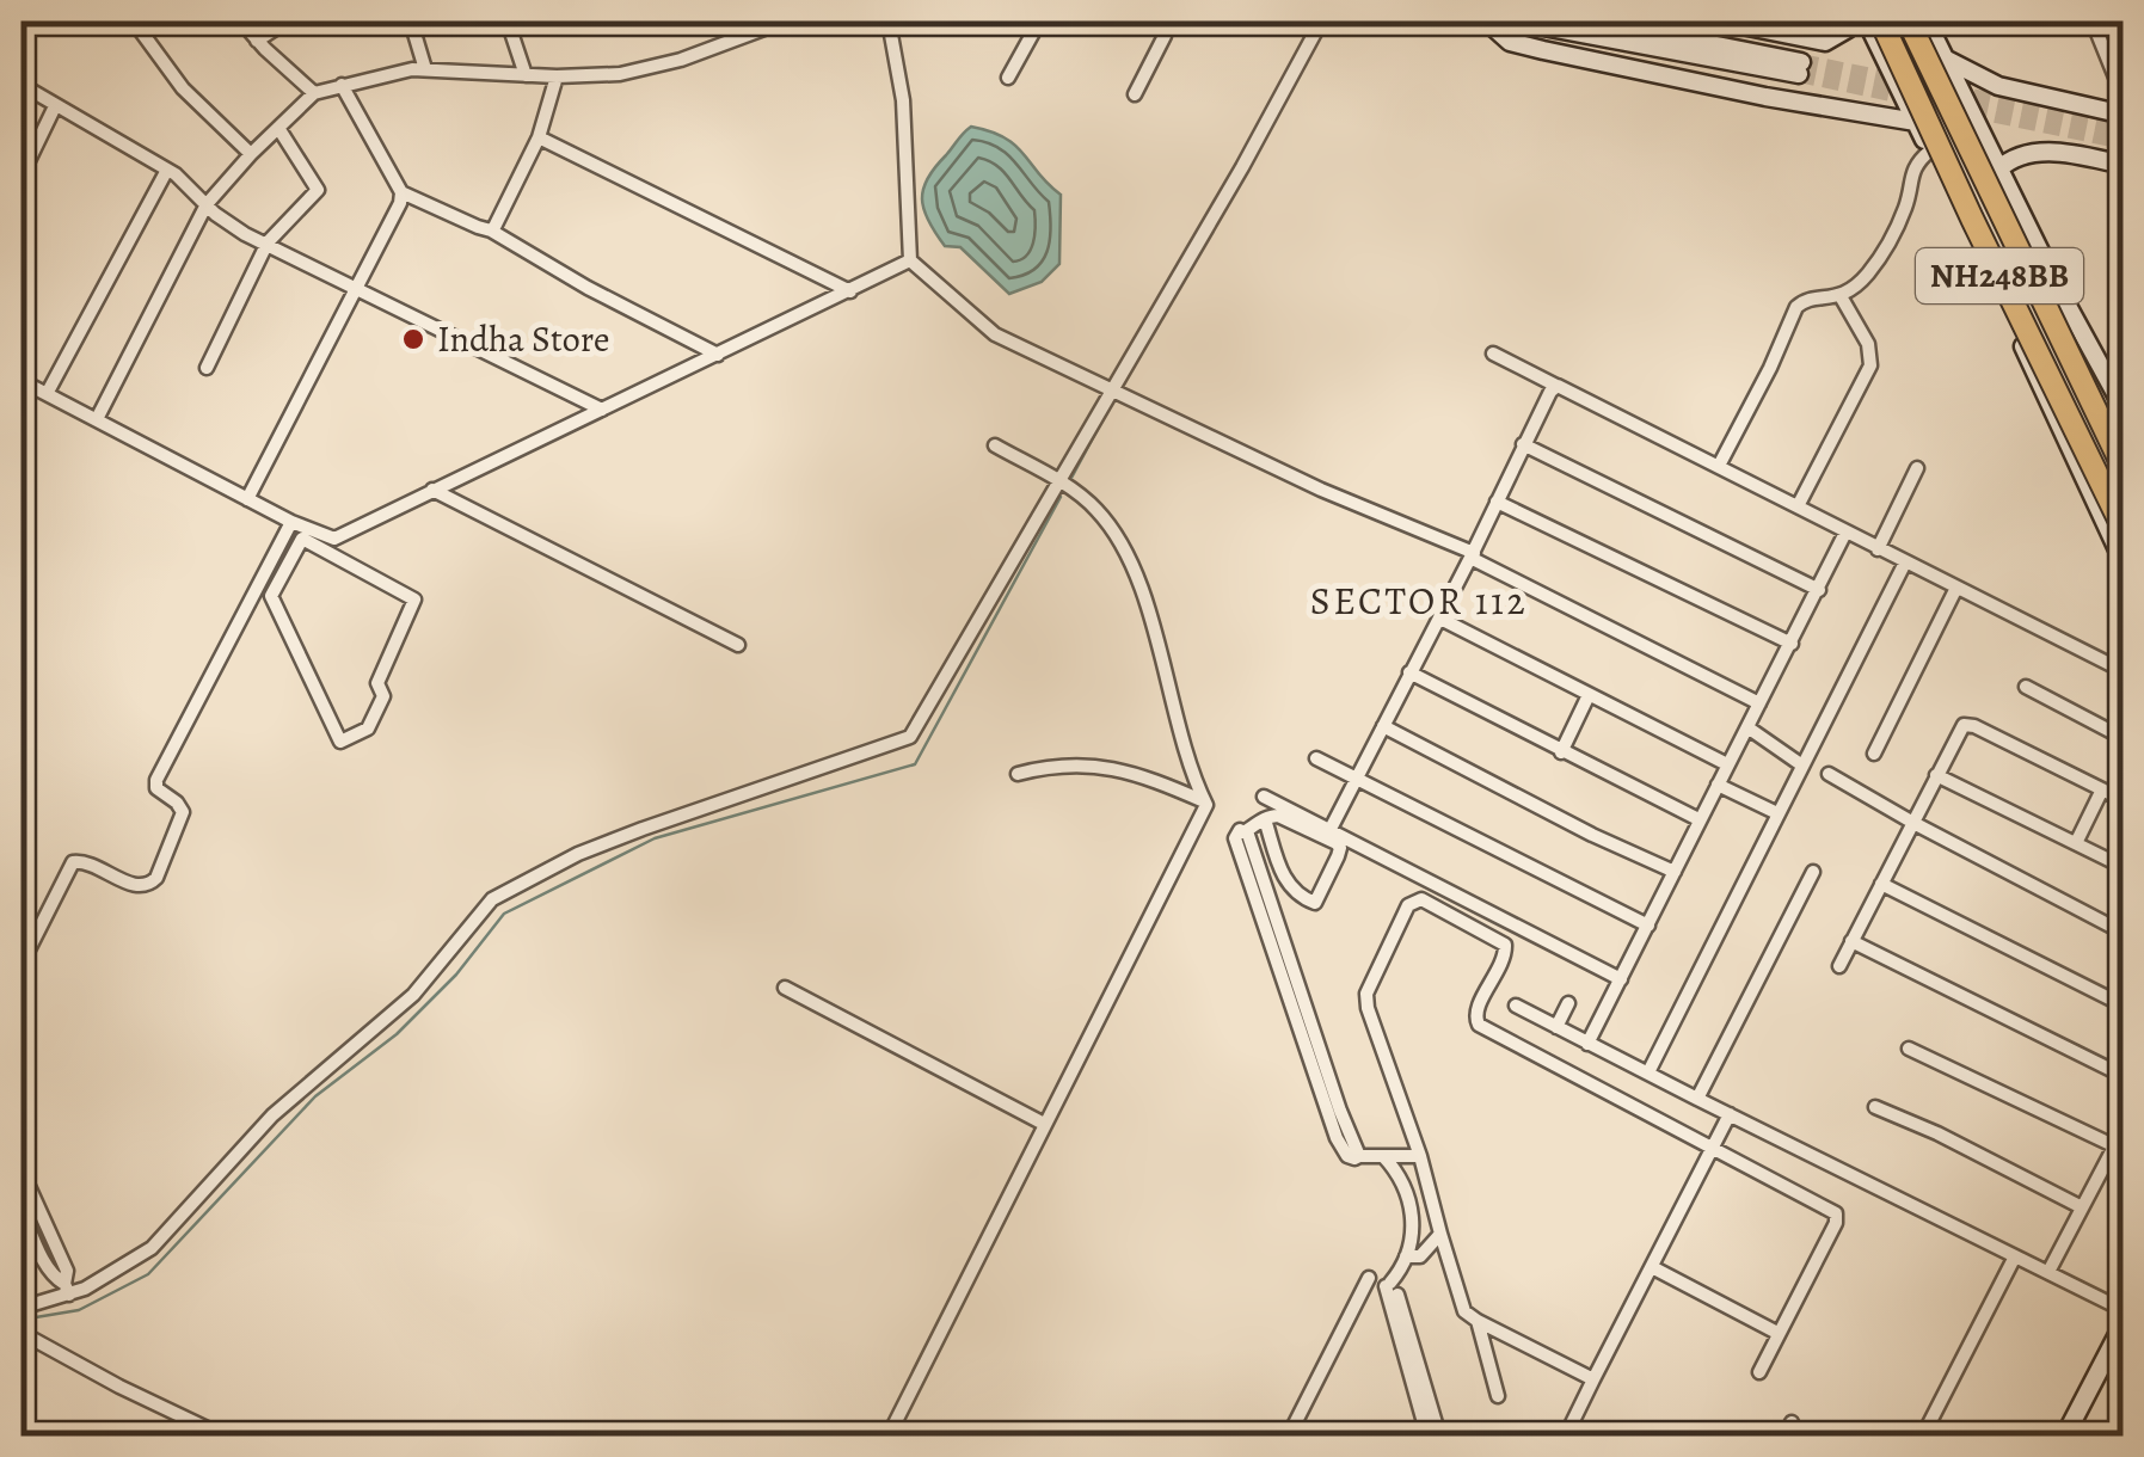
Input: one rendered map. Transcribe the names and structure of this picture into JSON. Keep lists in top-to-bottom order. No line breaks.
{"streets":{"highway":["NH248BB"]},"districts":["SECTOR 112"],"places":["Indha Store"]}
